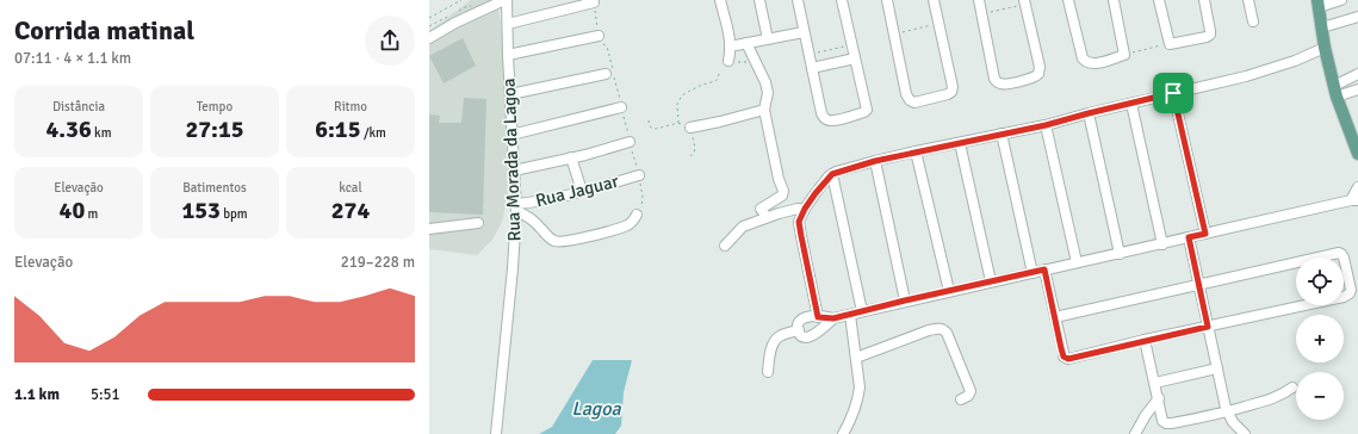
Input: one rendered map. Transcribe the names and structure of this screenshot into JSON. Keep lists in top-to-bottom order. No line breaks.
{"streets":{"street":["Rua Morada da Lagoa","Rua Jaguar"]},"crossings":[["Rua Morada da Lagoa","Rua Jaguar"]],"water":["Lagoa"],"page":{"heading":["Corrida matinal","07:11 · 4 × 1.1 km"],"stats":[["Distância","4.36 km"],["Tempo","27:15"],["Ritmo","6:15 /km"],["Elevação","40 m"],["Batimentos","153 bpm"],["kcal","274"]],"chart":["Elevação","219–228 m"],"map_buttons":["+","−"],"list":[{"name":"1.1 km","note":"5:51"}]}}
